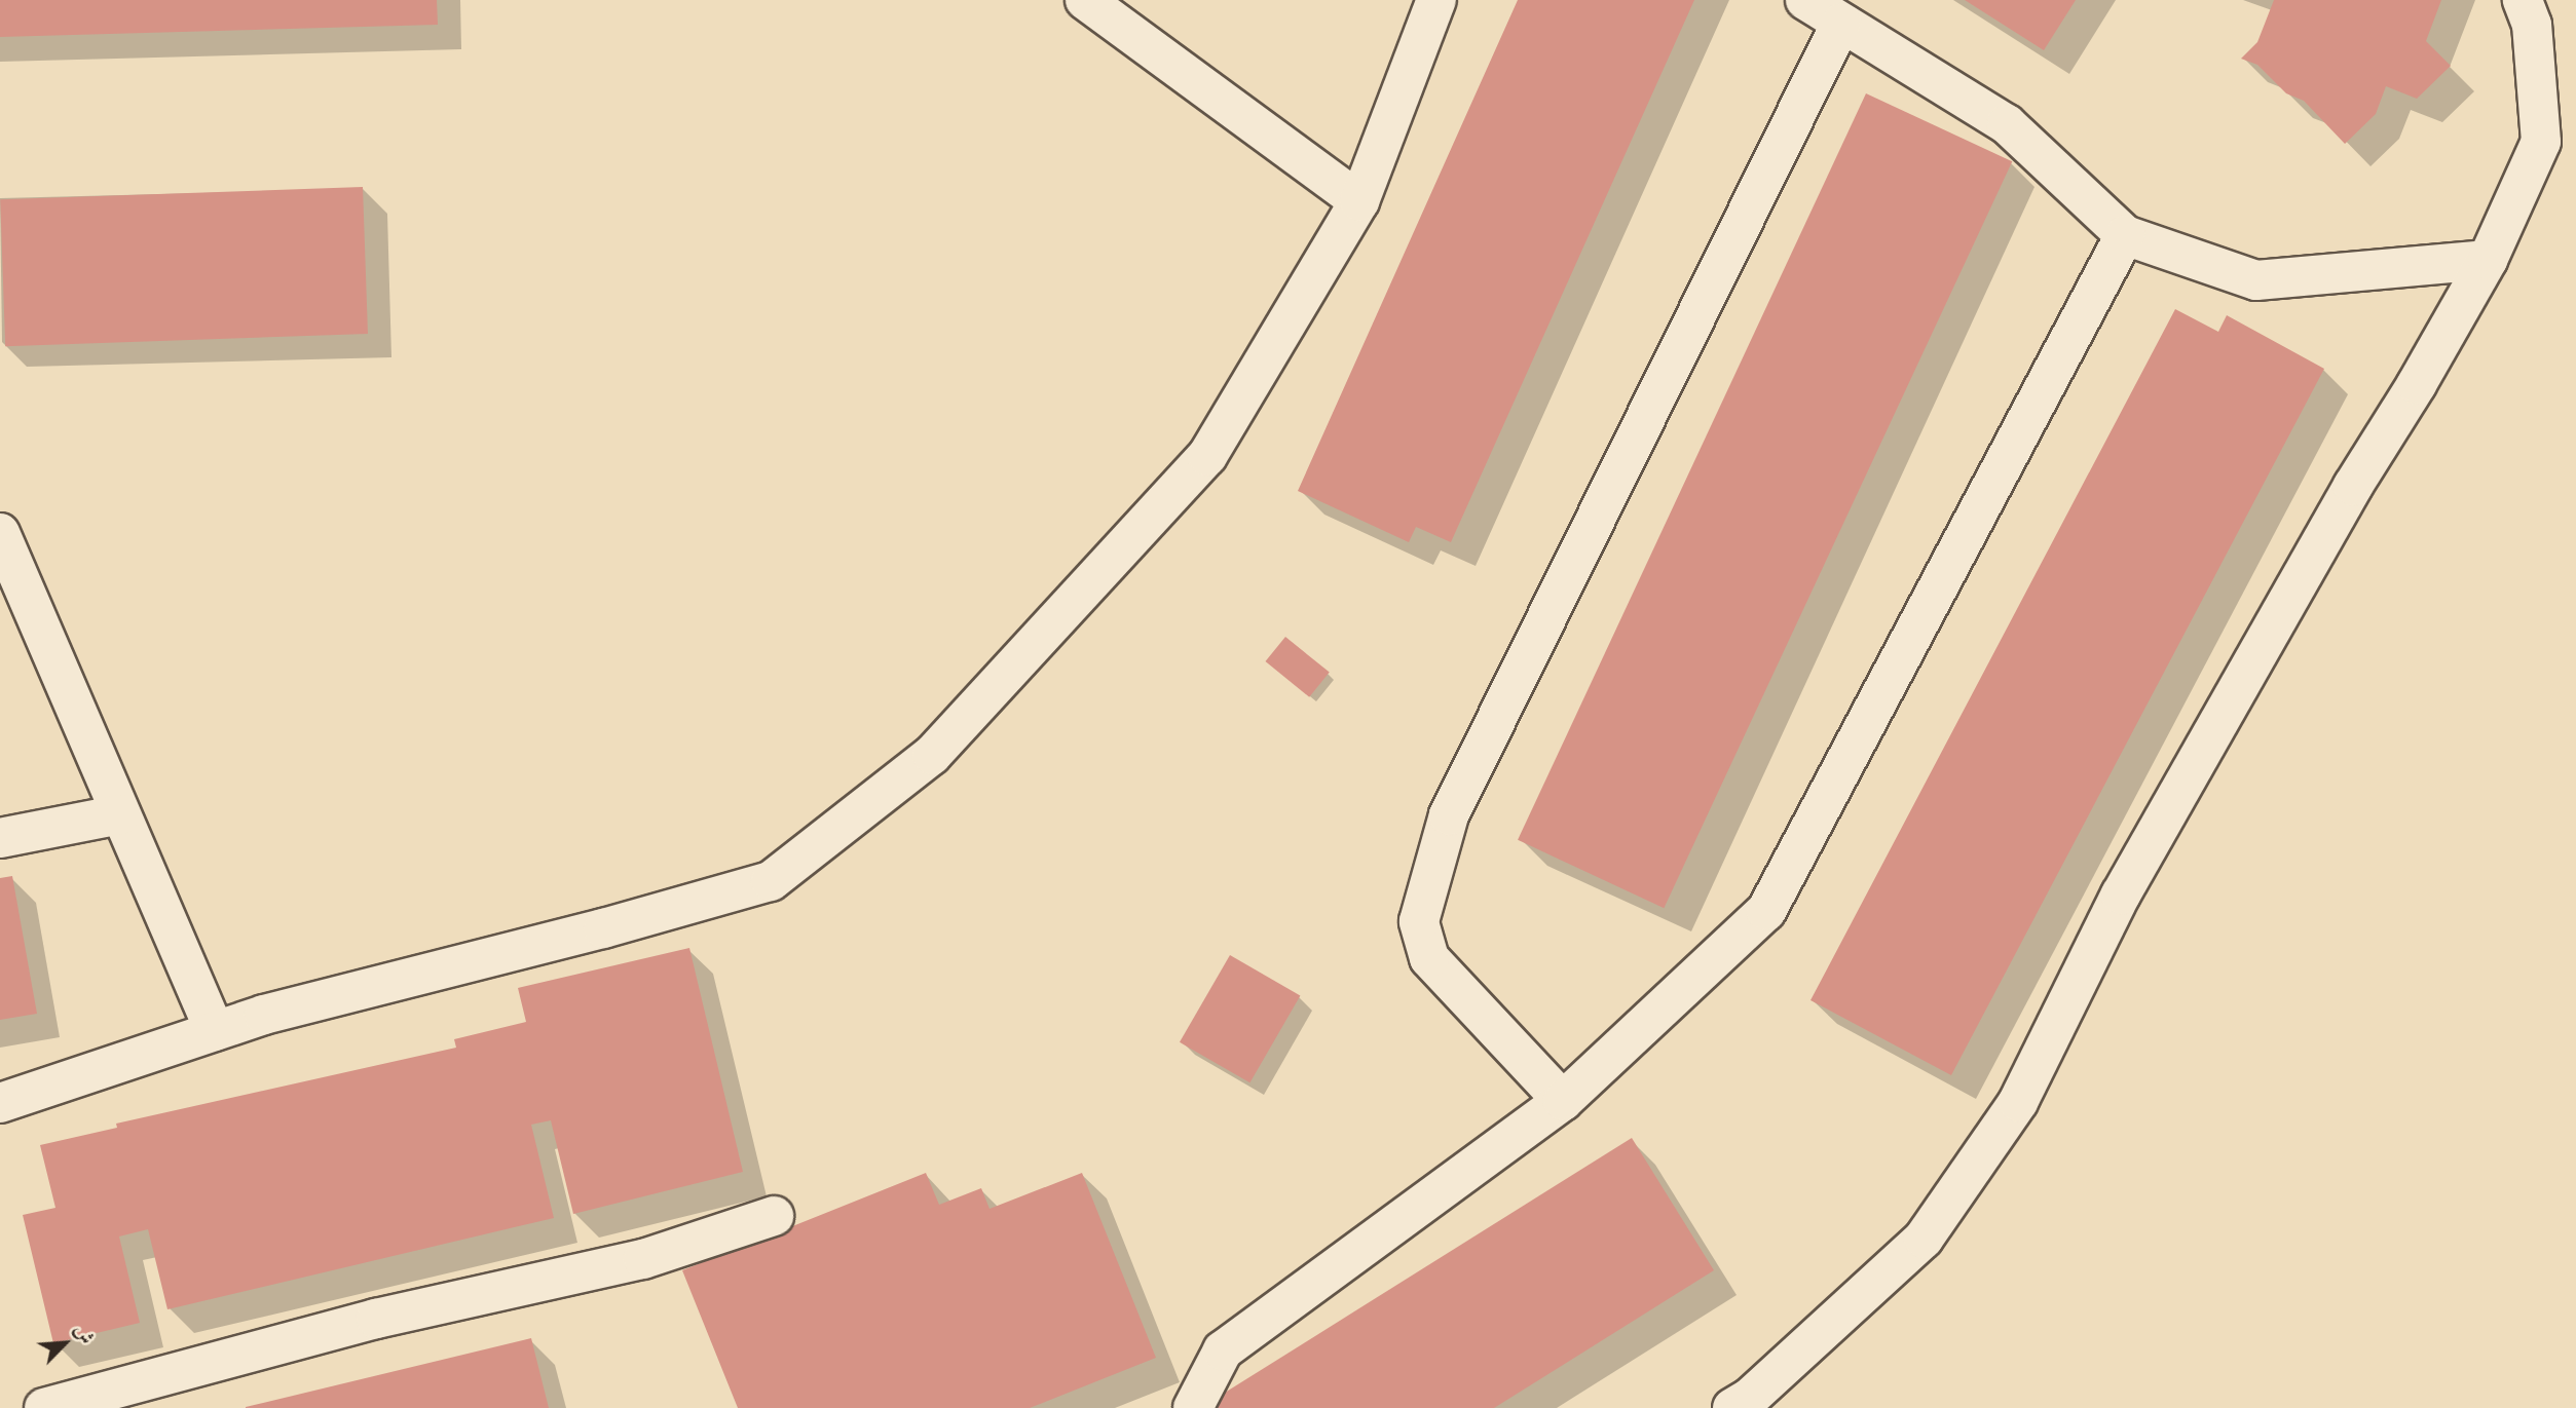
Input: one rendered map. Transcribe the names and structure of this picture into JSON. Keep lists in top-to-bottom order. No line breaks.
{"north":"top right"}
